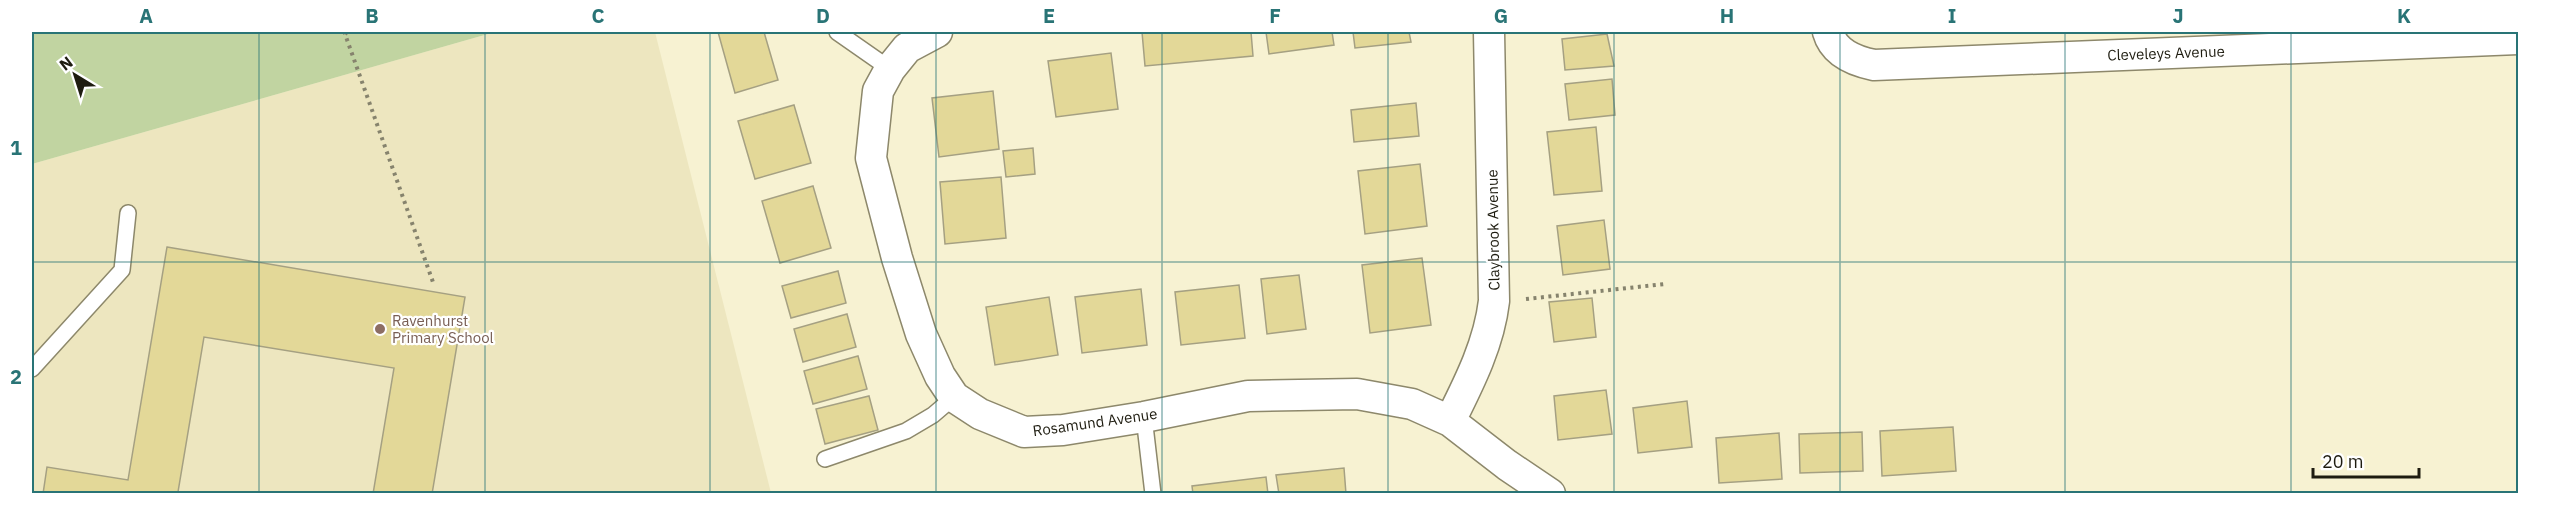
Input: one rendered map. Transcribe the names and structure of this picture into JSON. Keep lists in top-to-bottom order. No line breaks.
{"streets":{"street":["Cleveleys Avenue","Claybrook Avenue","Rosamund Avenue"]},"crossings":[["Claybrook Avenue","Rosamund Avenue"]],"places":["Ravenhurst Primary School"],"scale_bar":"20 m","north":"top left","grid":{"columns":["A","B","C","D","E","F","G","H","I","J","K"],"rows":["1","2"]}}
